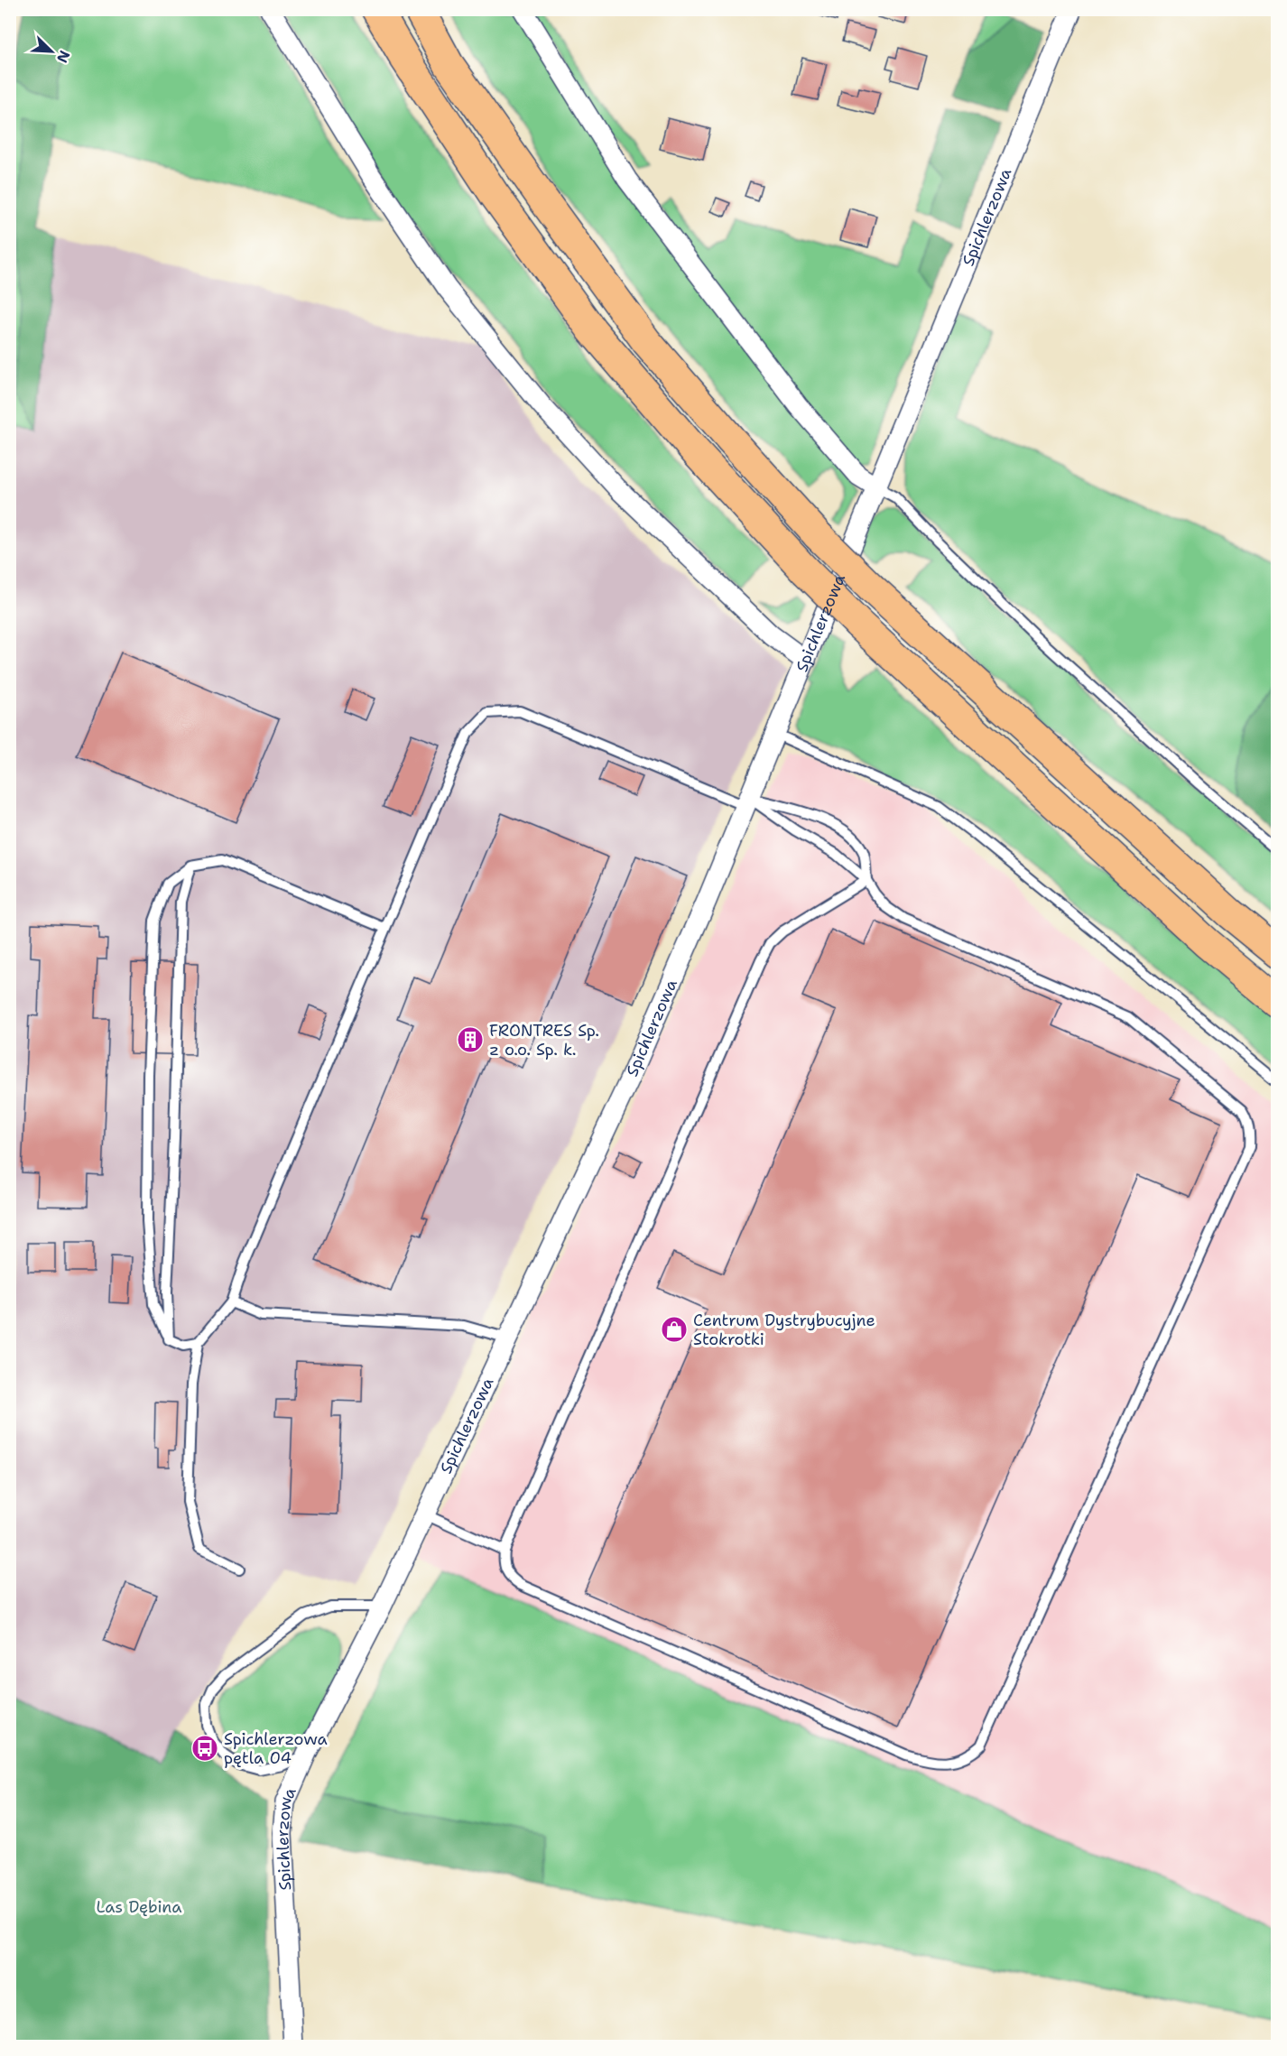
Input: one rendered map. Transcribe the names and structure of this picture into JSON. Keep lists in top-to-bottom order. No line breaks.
{"streets":{"street":["Spichlerzowa"]},"parks":["Las Dębina"],"places":{"building":["FRONTRES Sp. z o.o. Sp. k."],"shop":["Centrum Dystrybucyjne Stokrotki"],"bus stop":["Spichlerzowa pętla 04"]},"north":"bottom right"}
